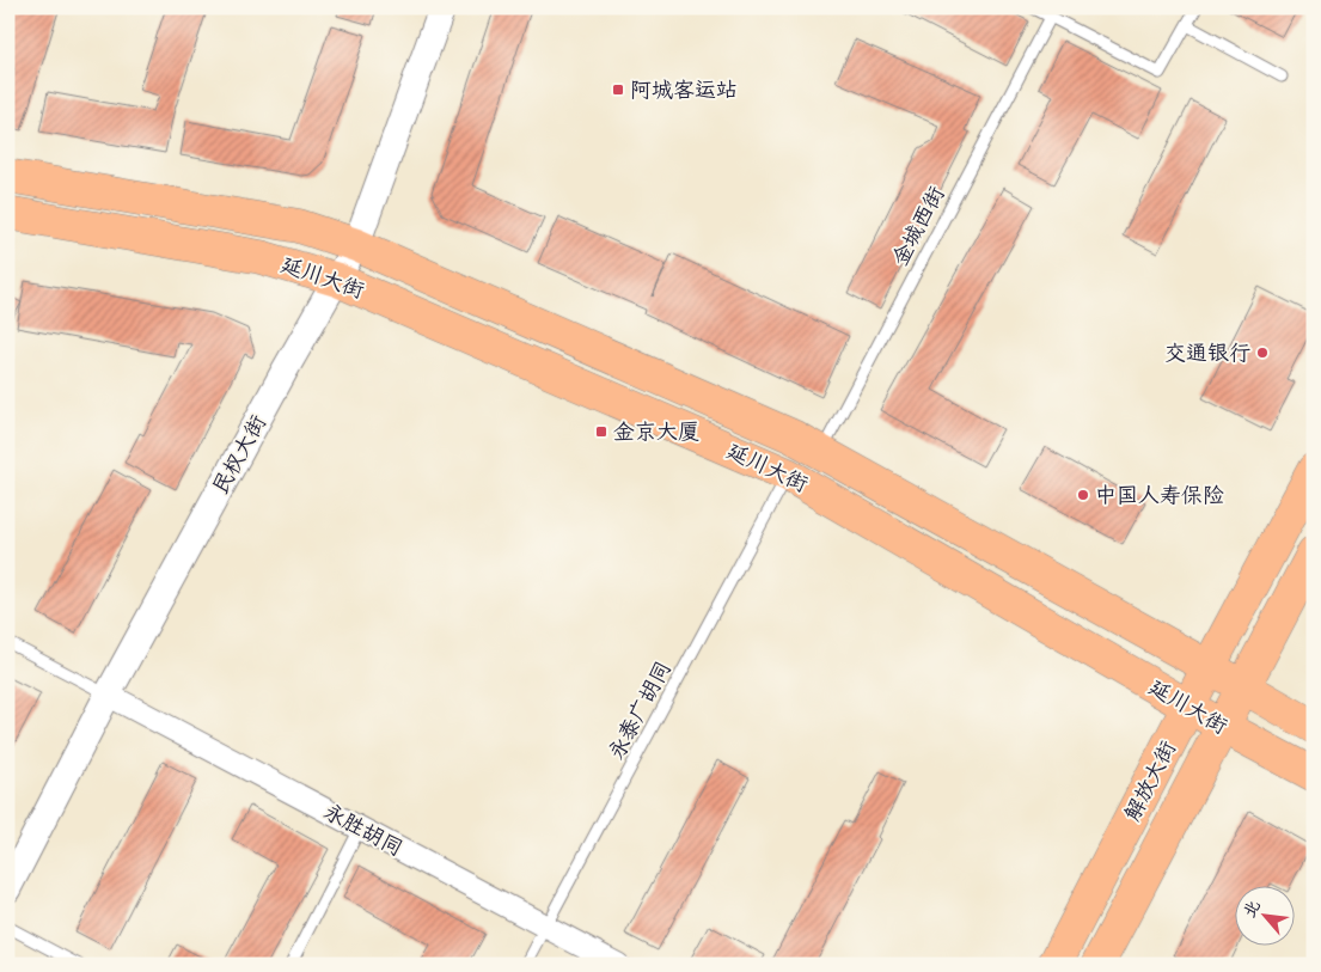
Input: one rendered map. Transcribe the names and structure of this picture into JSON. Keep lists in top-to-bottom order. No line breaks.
{"streets":{"main road":["延川大街","解放大街"],"street":["民权大街","永胜胡同"],"lane":["金城西街","永泰广胡同"]},"crossings":[["金城西街","延川大街"],["延川大街","民权大街"],["延川大街","永泰广胡同"],["延川大街","解放大街"],["民权大街","永胜胡同"],["永泰广胡同","永胜胡同"]],"places":{"transit":["阿城客运站","金京大厦"],"other":["交通银行","中国人寿保险"]},"north":"top left"}
